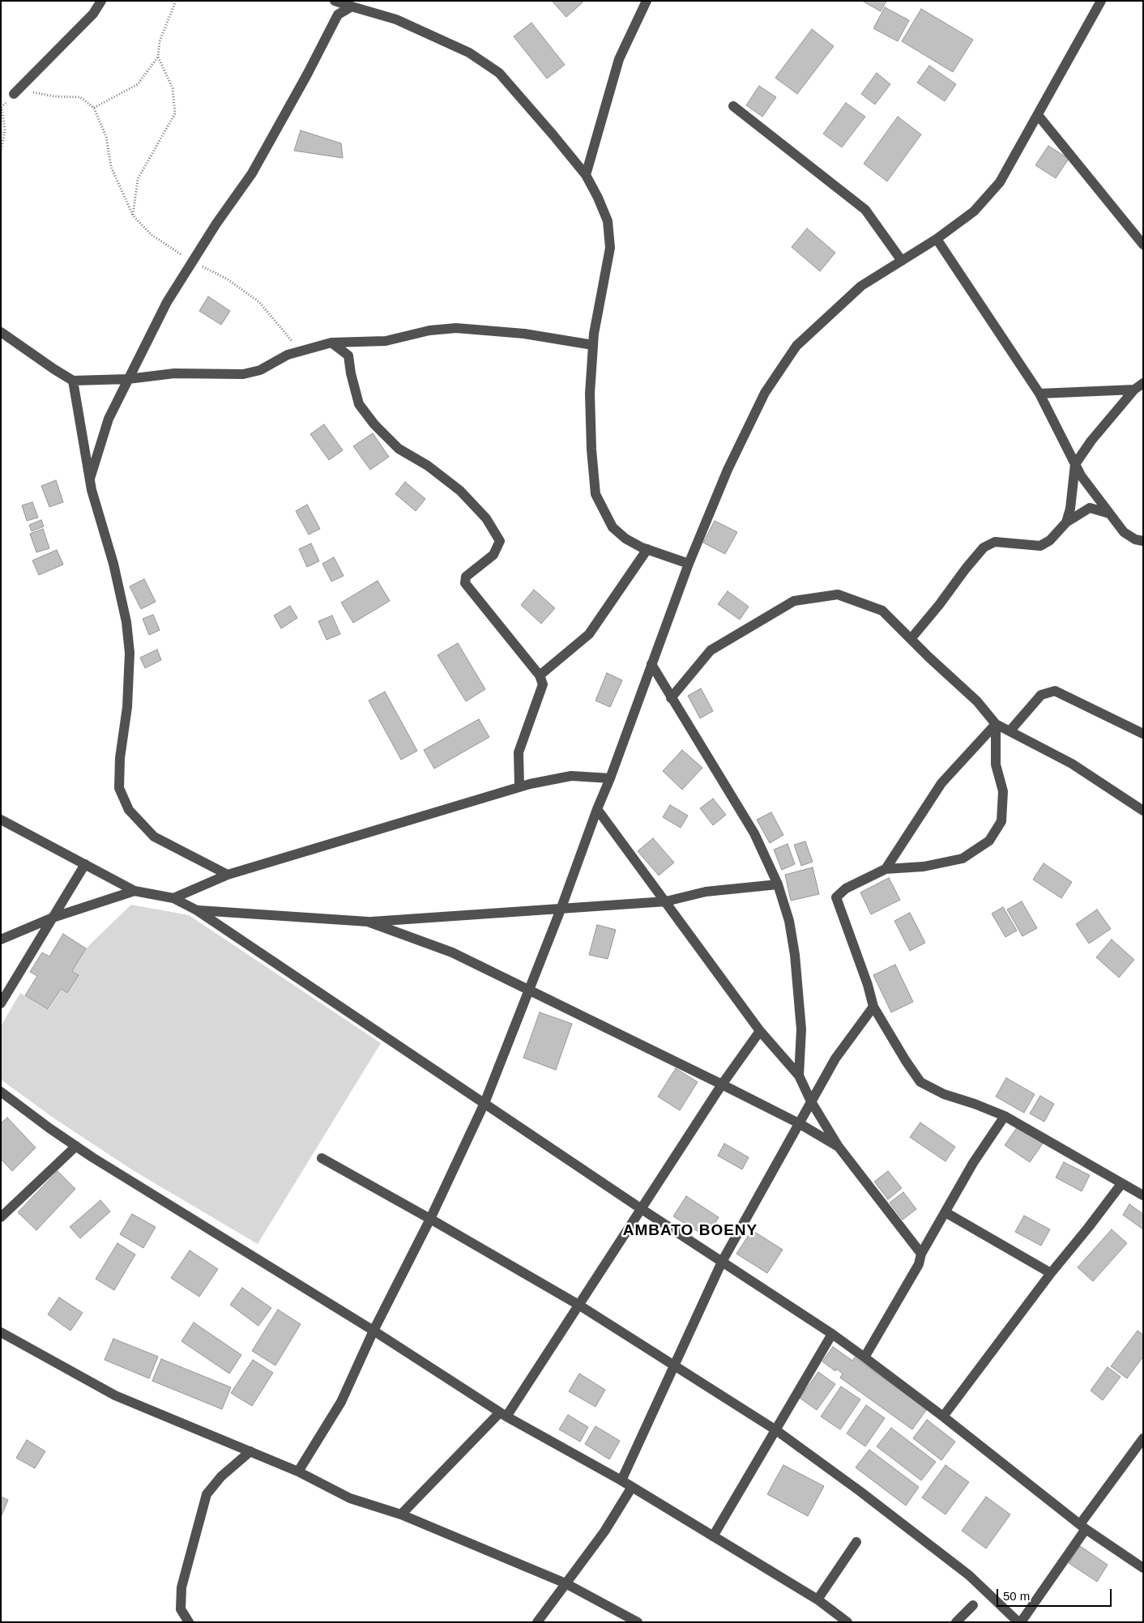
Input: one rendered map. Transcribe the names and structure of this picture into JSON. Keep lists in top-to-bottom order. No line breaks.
{"districts":["AMBATO BOENY"],"scale_bar":"50 m"}
